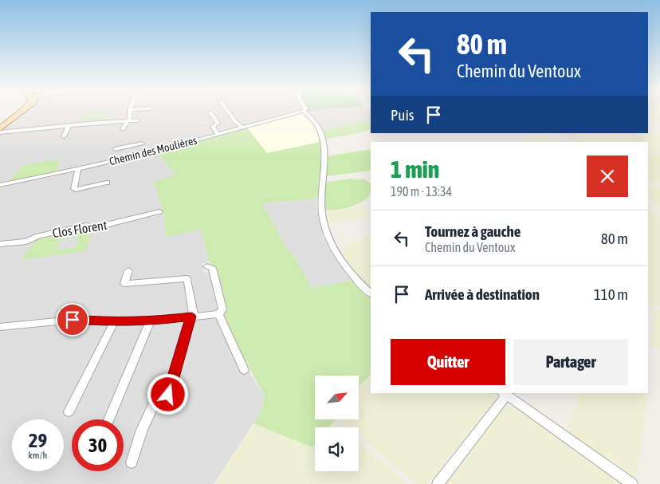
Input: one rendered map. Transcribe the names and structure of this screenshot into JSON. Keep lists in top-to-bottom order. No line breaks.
{"streets":{"street":["Chemin des Moulières","Clos Florent"]},"north":"top right","page":{"turn":["80 m","Chemin du Ventoux"],"then":"Puis","heading":["1 min","190 m · 13:34"],"list":[{"name":"Tournez à gauche","note":"Chemin du Ventoux","value":"80 m"},{"name":"Arrivée à destination","value":"110 m"}],"buttons":["Quitter","Partager"],"speed":"29 km/h","limit":"30"}}
